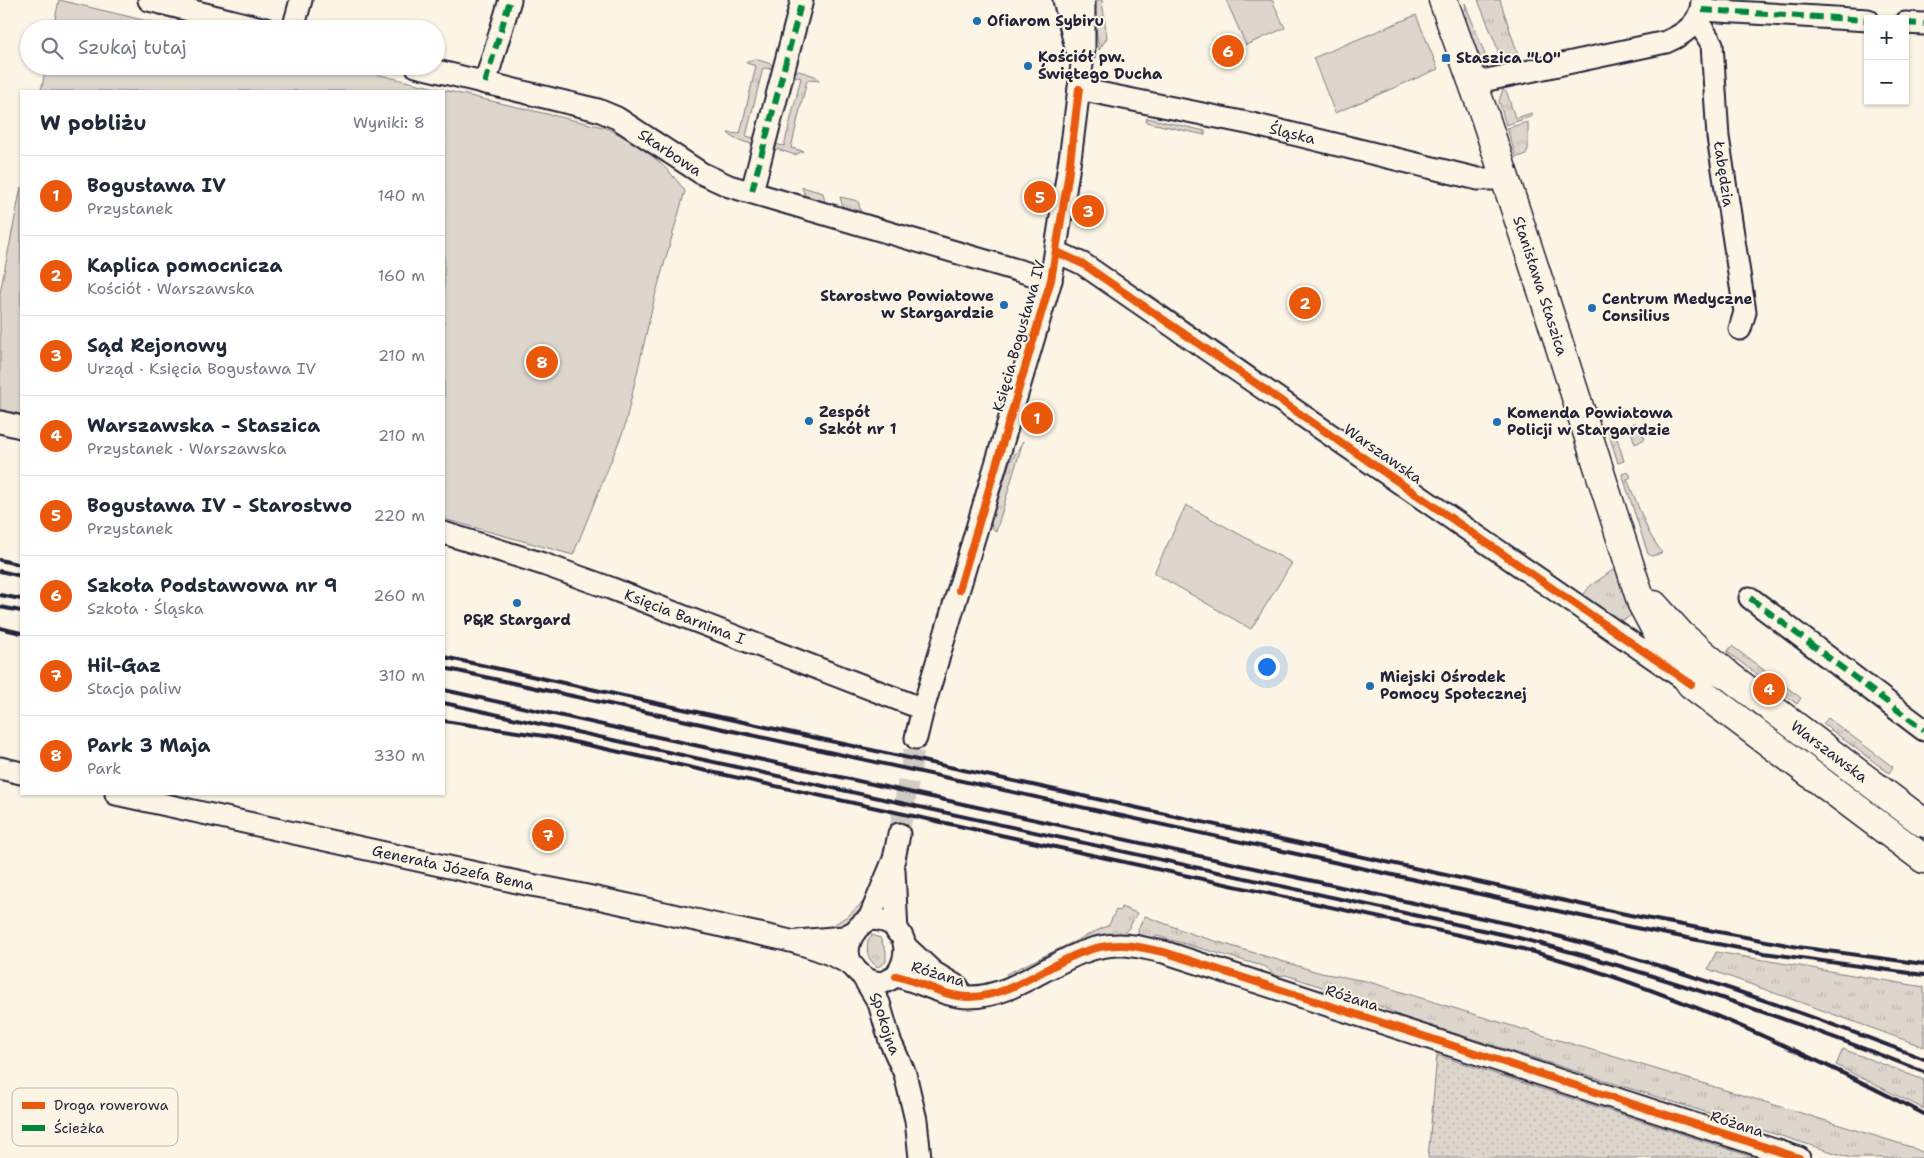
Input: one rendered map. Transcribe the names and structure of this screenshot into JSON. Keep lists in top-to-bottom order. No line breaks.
{"streets":{"main road":["Stanisława Staszica","Warszawska"],"street":["Śląska","Skarbowa","Łabędzia","Księcia Bogusława IV","Księcia Barnima I","Generała Józefa Bema","Różana","Spokojna"]},"crossings":[["Śląska","Stanisława Staszica"],["Śląska","Księcia Bogusława IV"],["Skarbowa","Księcia Bogusława IV"],["Stanisława Staszica","Warszawska"],["Księcia Bogusława IV","Warszawska"],["Księcia Bogusława IV","Księcia Barnima I"],["Generała Józefa Bema","Różana"],["Generała Józefa Bema","Spokojna"],["Różana","Spokojna"]],"places":{"other":["Ofiarom Sybiru","Kościół pw. Świętego Ducha","Starostwo Powiatowe w Stargardzie","Centrum Medyczne Consilius","Zespół Szkół nr 1","Komenda Powiatowa Policji w Stargardzie","P&R Stargard","Miejski Ośrodek Pomocy Społecznej"],"transit":["Staszica \"LO\""]},"legend":["Droga rowerowa","Ścieżka"],"page":{"map_buttons":["+","−"],"search":"Szukaj tutaj","pins":["6","5","3","2","8","1","4","7"],"heading":["W pobliżu","Wyniki: 8"],"list":[{"mark":"1","name":"Bogusława IV","note":"Przystanek","value":"140 m"},{"mark":"2","name":"Kaplica pomocnicza","note":"Kościół · Warszawska","value":"160 m"},{"mark":"3","name":"Sąd Rejonowy","note":"Urząd · Księcia Bogusława IV","value":"210 m"},{"mark":"4","name":"Warszawska - Staszica","note":"Przystanek · Warszawska","value":"210 m"},{"mark":"5","name":"Bogusława IV - Starostwo","note":"Przystanek","value":"220 m"},{"mark":"6","name":"Szkoła Podstawowa nr 9","note":"Szkoła · Śląska","value":"260 m"},{"mark":"7","name":"Hil-Gaz","note":"Stacja paliw","value":"310 m"},{"mark":"8","name":"Park 3 Maja","note":"Park","value":"330 m"}]}}
